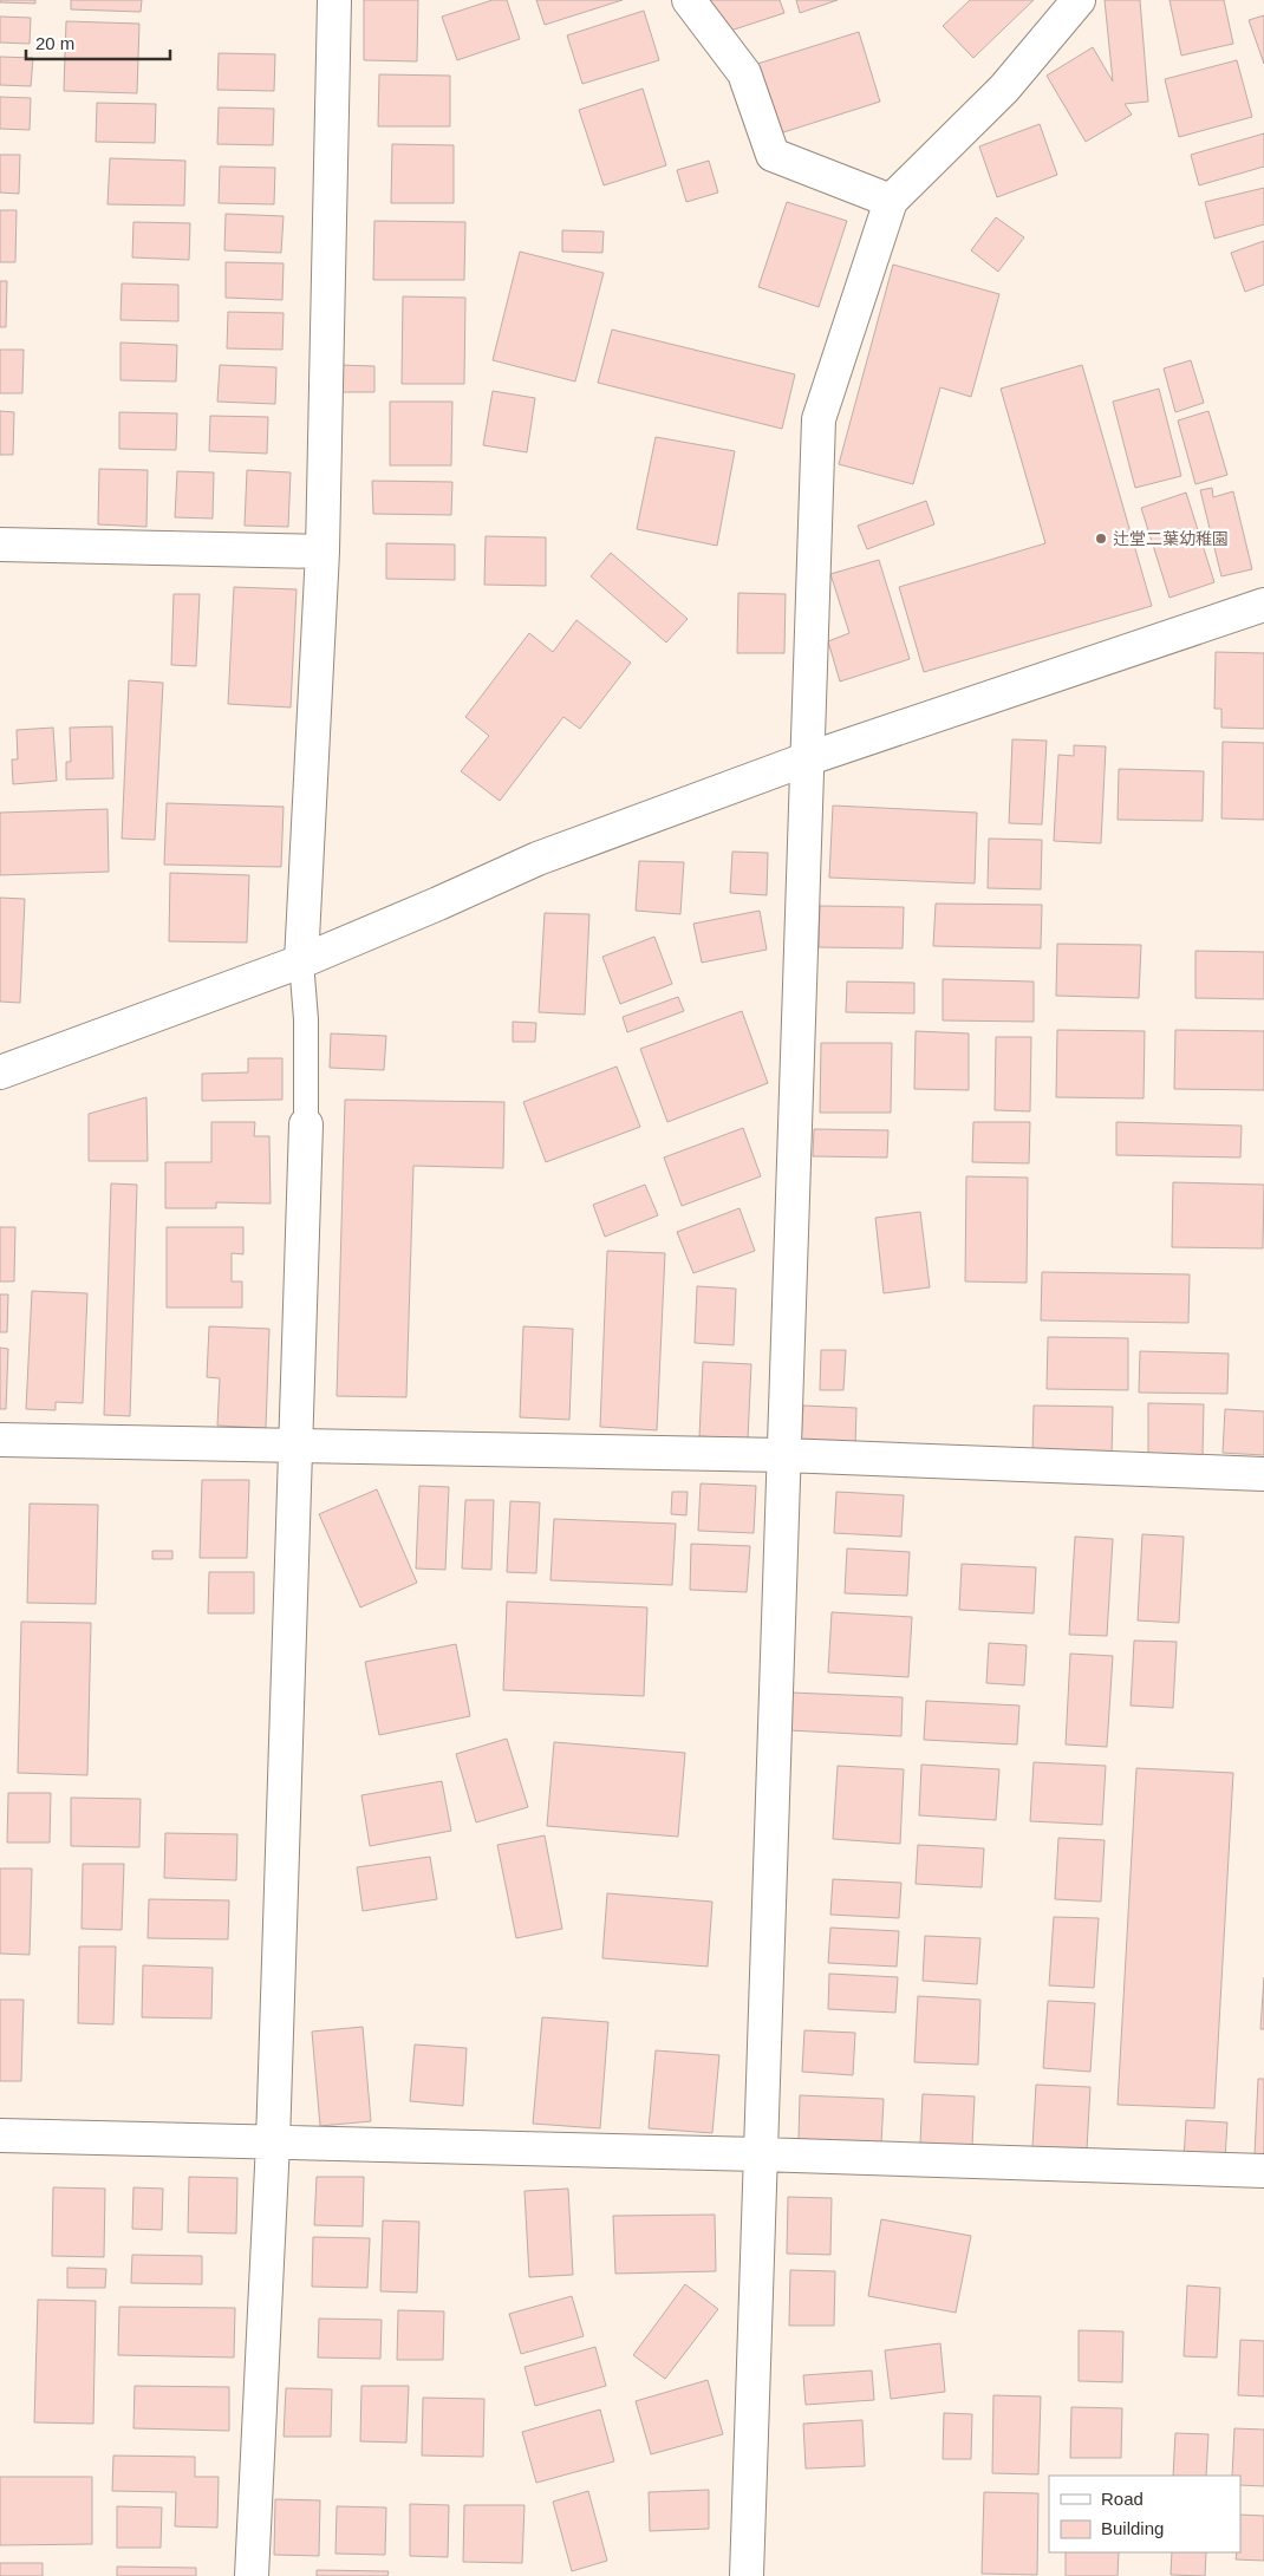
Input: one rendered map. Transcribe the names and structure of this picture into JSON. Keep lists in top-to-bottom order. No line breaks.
{"places":["辻堂二葉幼稚園"],"legend":["Road","Building"],"scale_bar":"20 m"}
